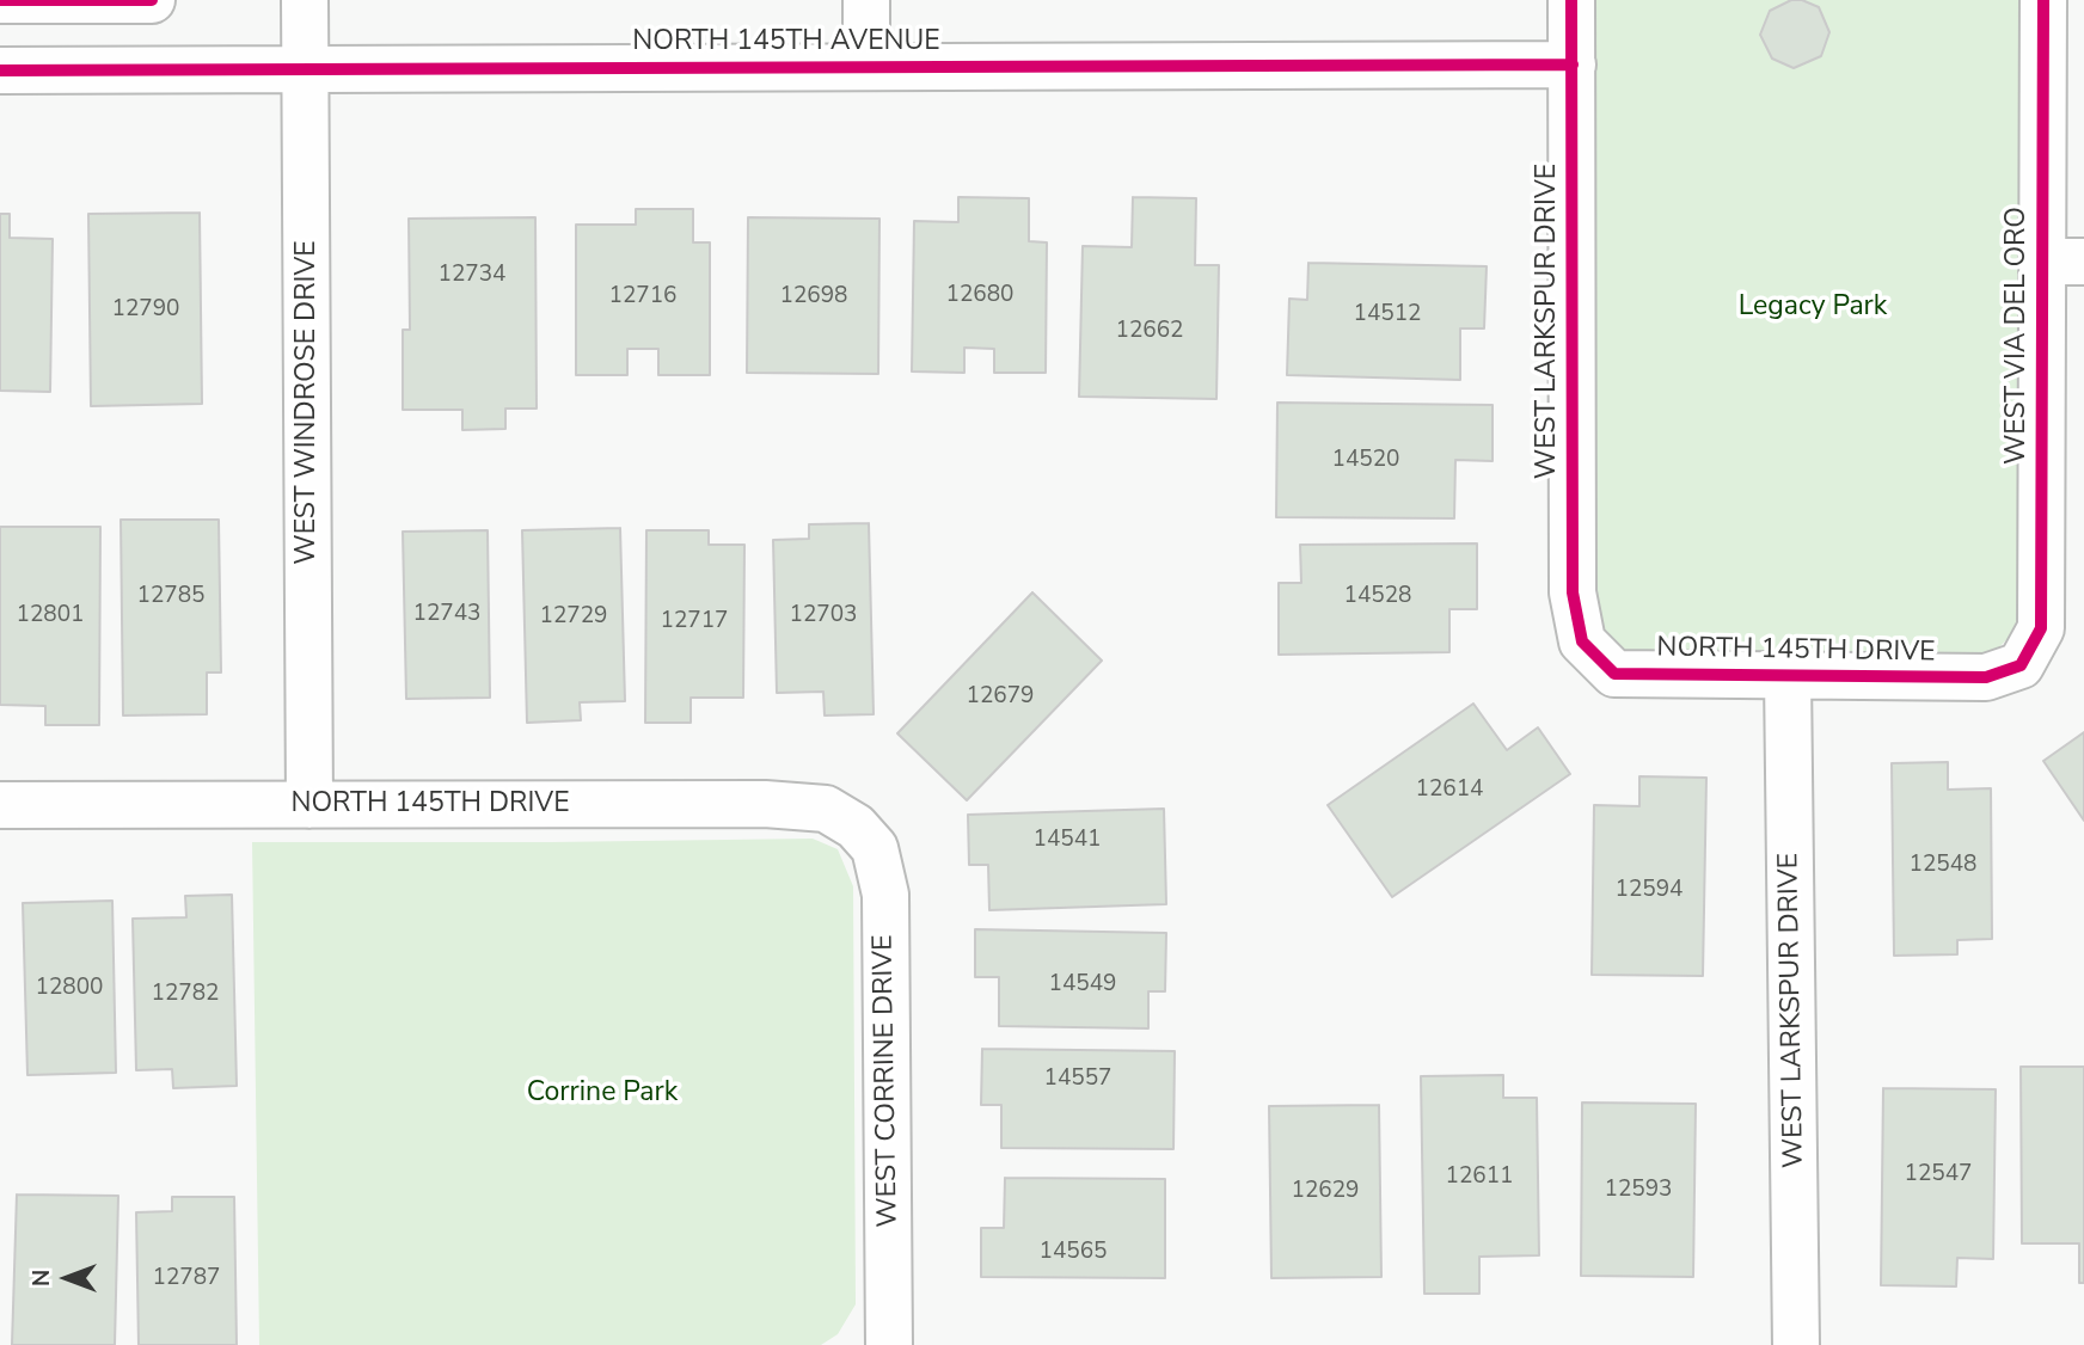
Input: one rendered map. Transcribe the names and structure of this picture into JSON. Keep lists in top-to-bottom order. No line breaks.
{"streets":{"street":["NORTH 145TH AVENUE","WEST LARKSPUR DRIVE","WEST VIA DEL ORO","WEST WINDROSE DRIVE","NORTH 145TH DRIVE","WEST CORRINE DRIVE"]},"crossings":[["NORTH 145TH AVENUE","WEST LARKSPUR DRIVE"],["NORTH 145TH AVENUE","WEST WINDROSE DRIVE"],["WEST LARKSPUR DRIVE","NORTH 145TH DRIVE"],["WEST VIA DEL ORO","NORTH 145TH DRIVE"],["WEST WINDROSE DRIVE","NORTH 145TH DRIVE"],["NORTH 145TH DRIVE","WEST CORRINE DRIVE"]],"parks":["Legacy Park","Corrine Park"],"house_numbers":["12734","12680","12716","12698","12790","14512","12662","14520","12785","14528","12743","12801","12703","12729","12717","12679","12614","14541","12548","12594","14549","12800","12782","14557","12547","12611","12593","12629","14565","12787"],"north":"left"}
